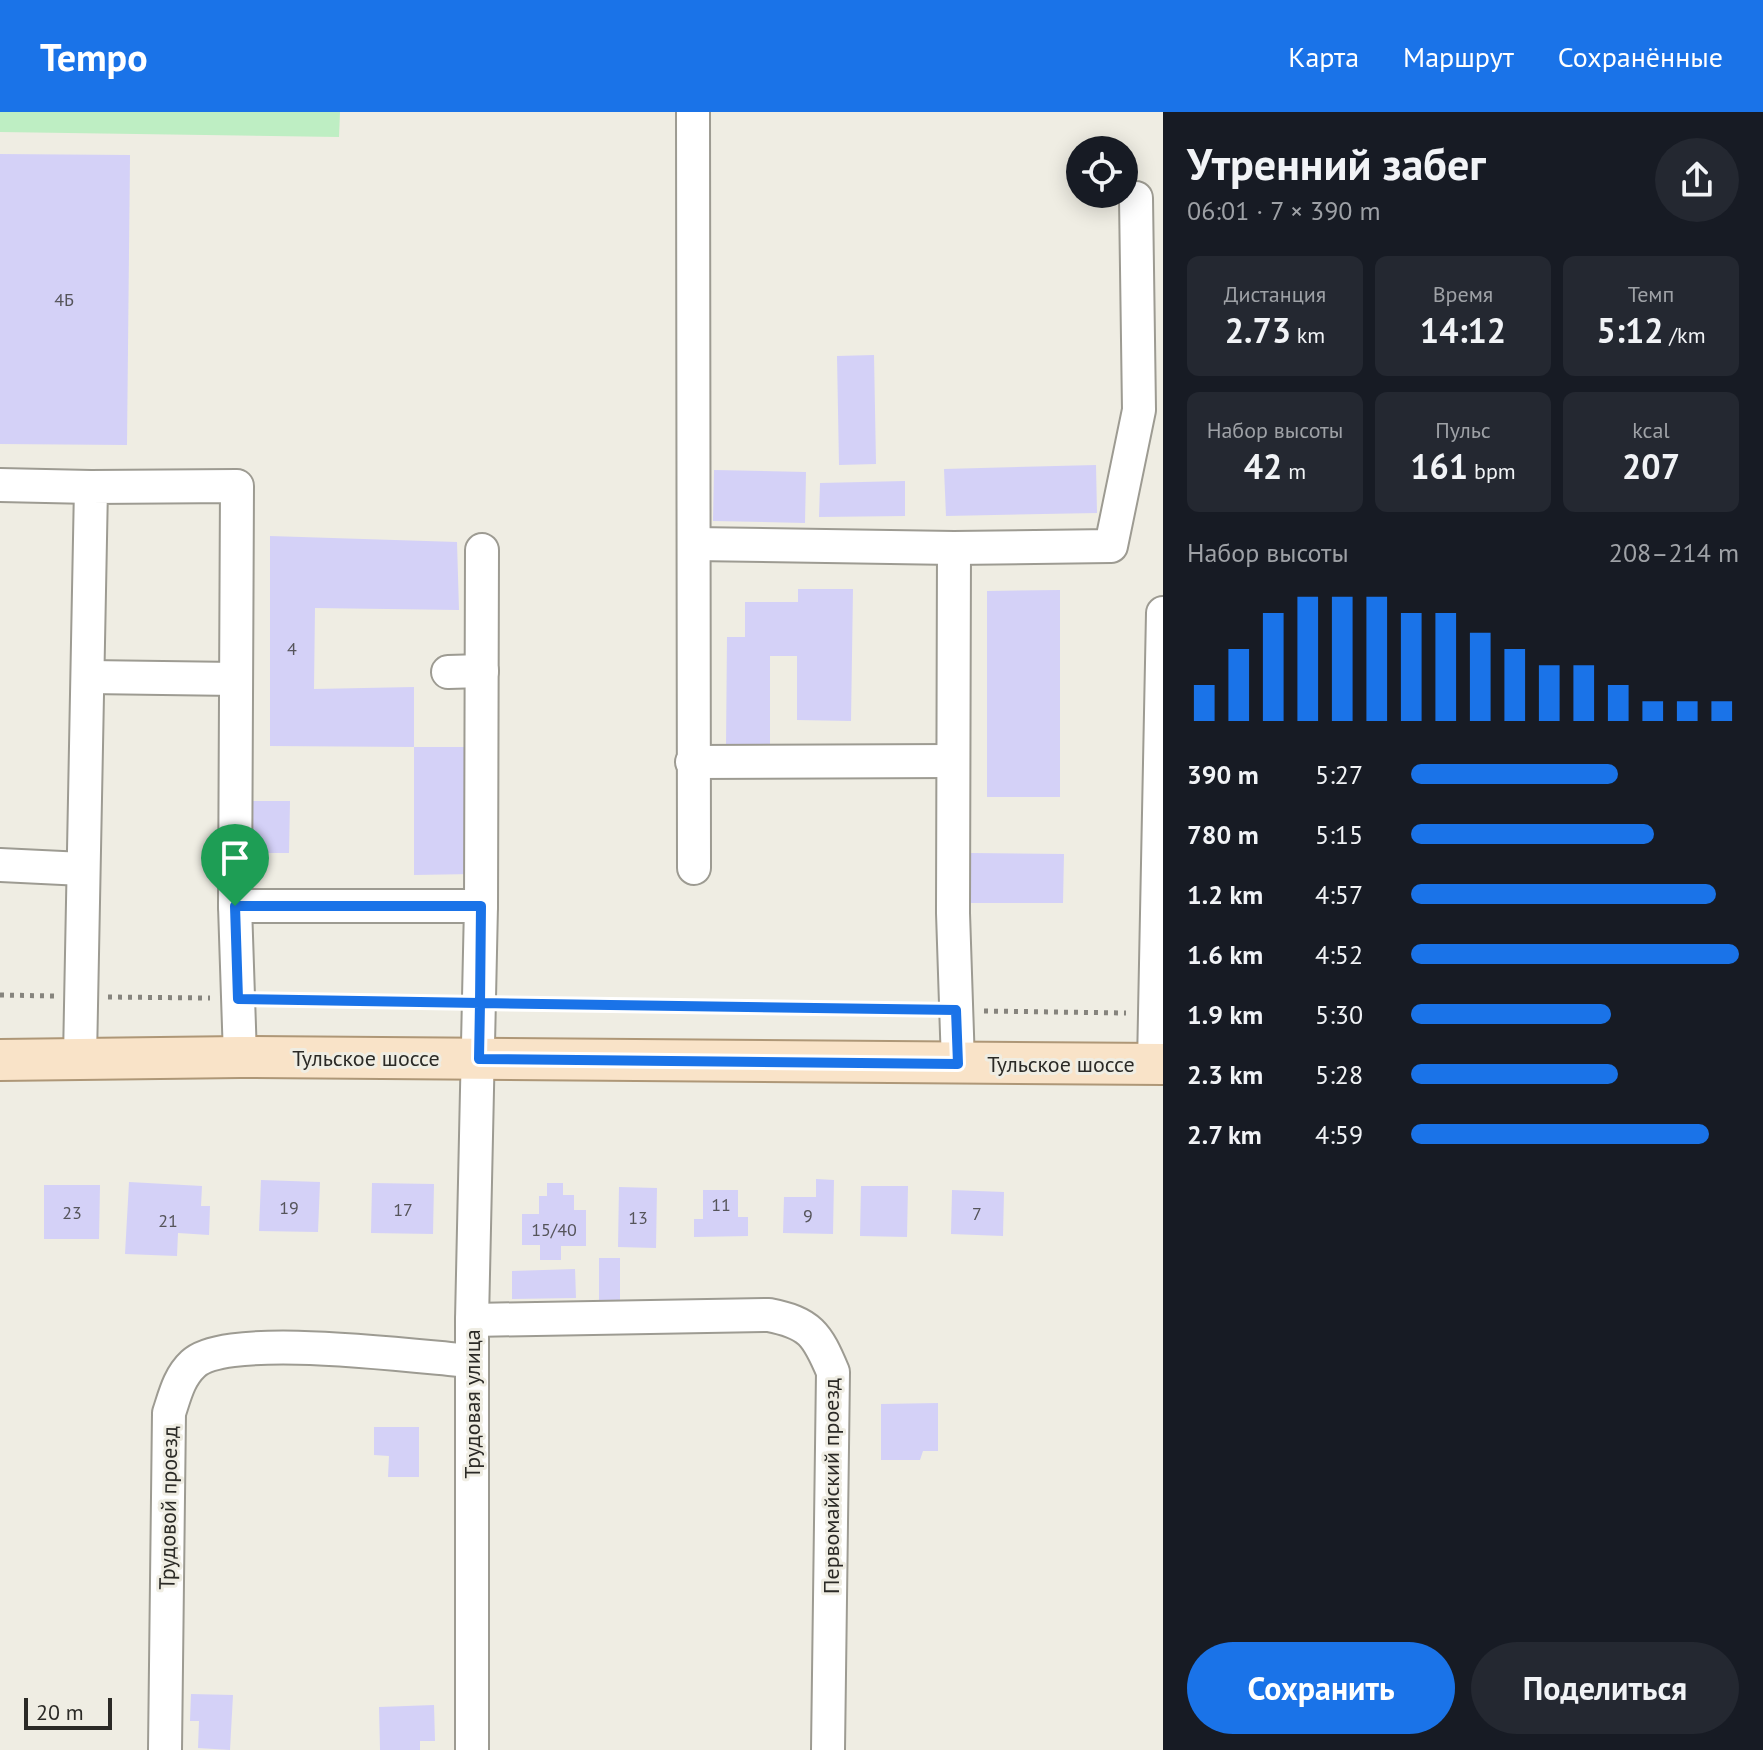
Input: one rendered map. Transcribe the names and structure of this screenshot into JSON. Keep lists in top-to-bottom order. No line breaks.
{"streets":{"main road":["Тульское шоссе"],"street":["Трудовая улица","Первомайский проезд","Трудовой проезд"]},"crossings":[["Тульское шоссе","Трудовая улица"],["Трудовая улица","Первомайский проезд"],["Трудовая улица","Трудовой проезд"]],"house_numbers":["4Б","4","11","19","17","23","7","9","13","21","15/40"],"scale_bar":"20 m","page":{"header":"Tempo","nav":["Карта","Маршрут","Сохранённые"],"heading":["Утренний забег","06:01 · 7 × 390 m"],"stats":[["Дистанция","2.73 km"],["Время","14:12"],["Темп","5:12 /km"],["Набор высоты","42 m"],["Пульс","161 bpm"],["kcal","207"]],"chart":["Набор высоты","208–214 m"],"list":[{"name":"390 m","note":"5:27"},{"name":"780 m","note":"5:15"},{"name":"1.2 km","note":"4:57"},{"name":"1.6 km","note":"4:52"},{"name":"1.9 km","note":"5:30"},{"name":"2.3 km","note":"5:28"},{"name":"2.7 km","note":"4:59"}],"buttons":["Сохранить","Поделиться"],"scale":"20 m"}}
